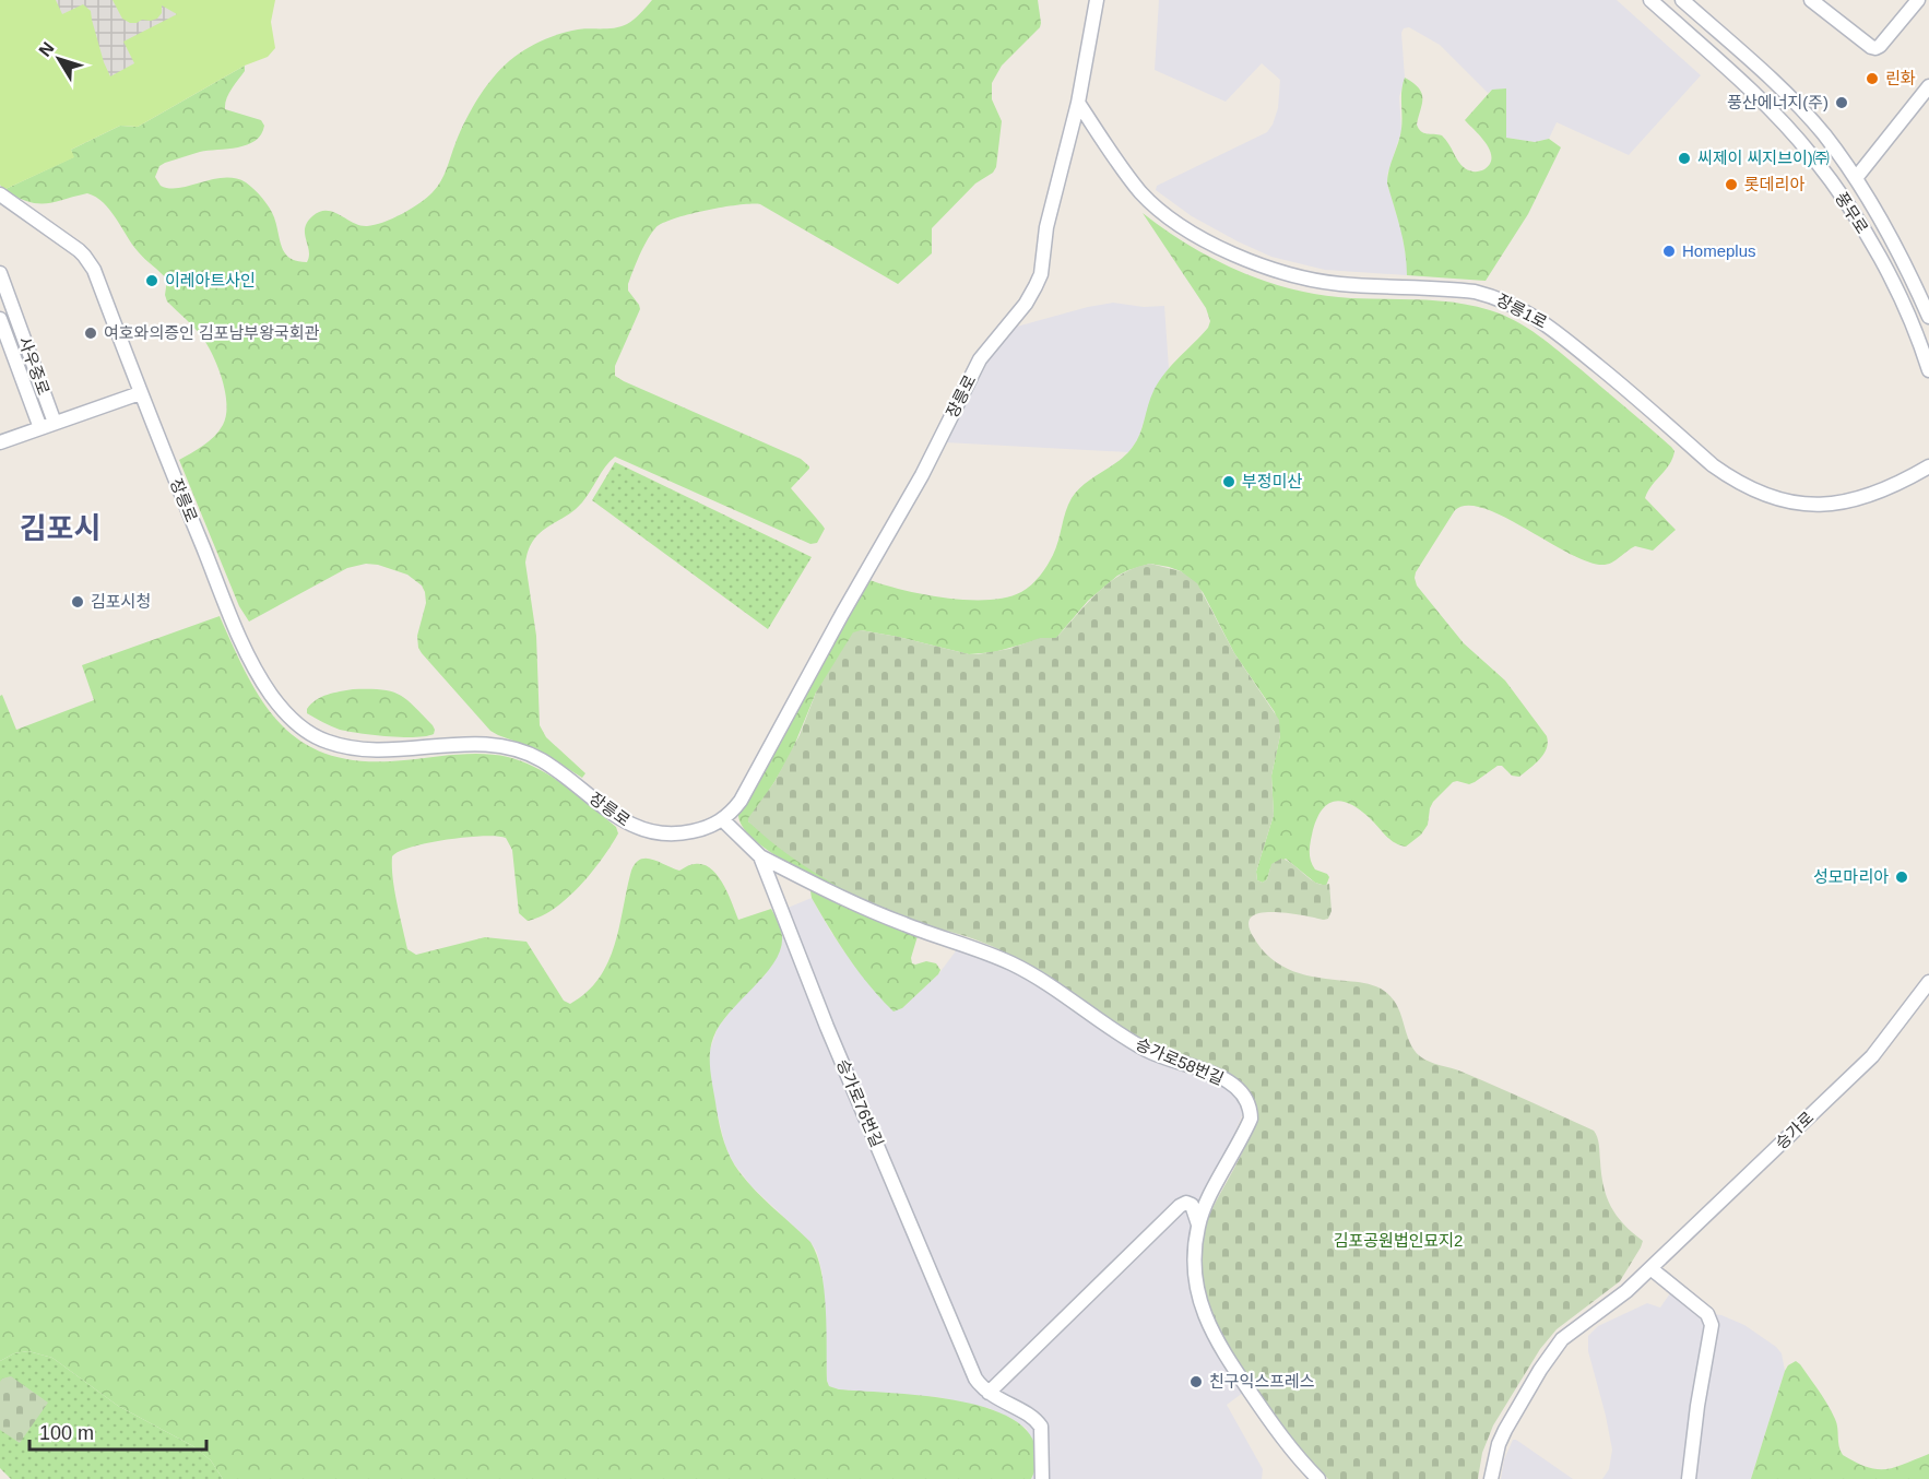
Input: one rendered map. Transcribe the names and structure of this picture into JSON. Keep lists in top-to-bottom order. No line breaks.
{"streets":{"street":["풍무로","장릉1로","사우중로","장릉로","승가로58번길","승가로76번길","승가로"]},"crossings":[["장릉1로","장릉로"],["장릉로","승가로76번길"],["승가로58번길","승가로76번길"]],"districts":["김포시"],"parks":["김포공원법인묘지2"],"places":["린화","풍산에너지(주)","씨제이 씨지브이)㈜","롯데리아","Homeplus","이레아트사인","여호와의증인 김포남부왕국회관","부정미산","김포시청","성모마리아","친구익스프레스"],"scale_bar":"100 m","north":"top left"}
